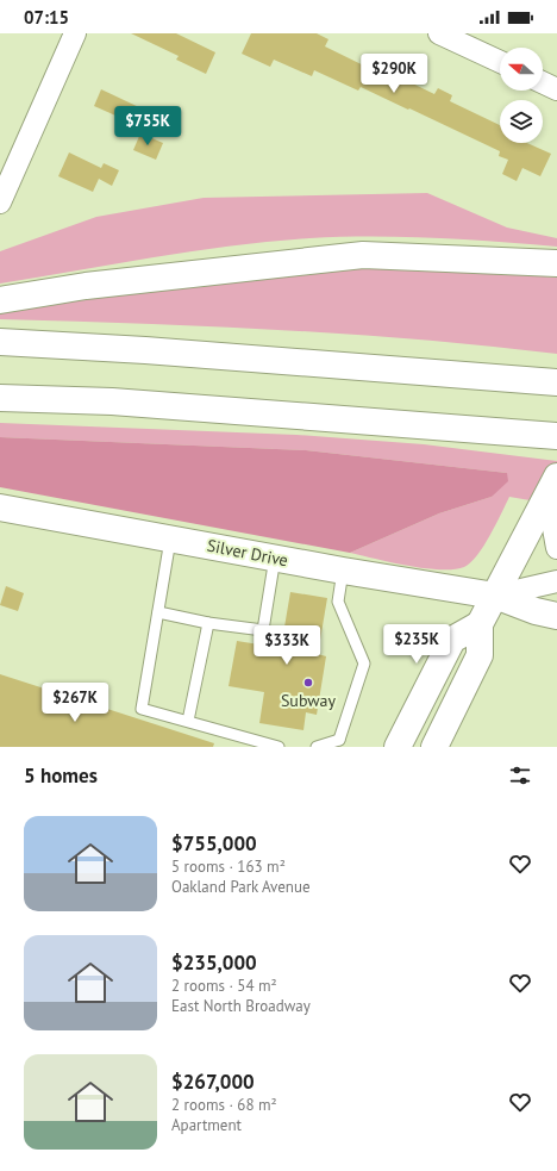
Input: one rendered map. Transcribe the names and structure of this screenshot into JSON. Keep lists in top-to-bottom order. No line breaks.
{"streets":{"main road":["Silver Drive"]},"places":["Subway"],"north":"left","page":{"status":"07:15","price":["$290K","$755K","$235K","$333K","$267K"],"heading":"5 homes","list":[{"name":"$755,000","note":"5 rooms · 163 m² · Oakland Park Avenue"},{"name":"$235,000","note":"2 rooms · 54 m² · East North Broadway"},{"name":"$267,000","note":"2 rooms · 68 m² · Apartment"}]}}
